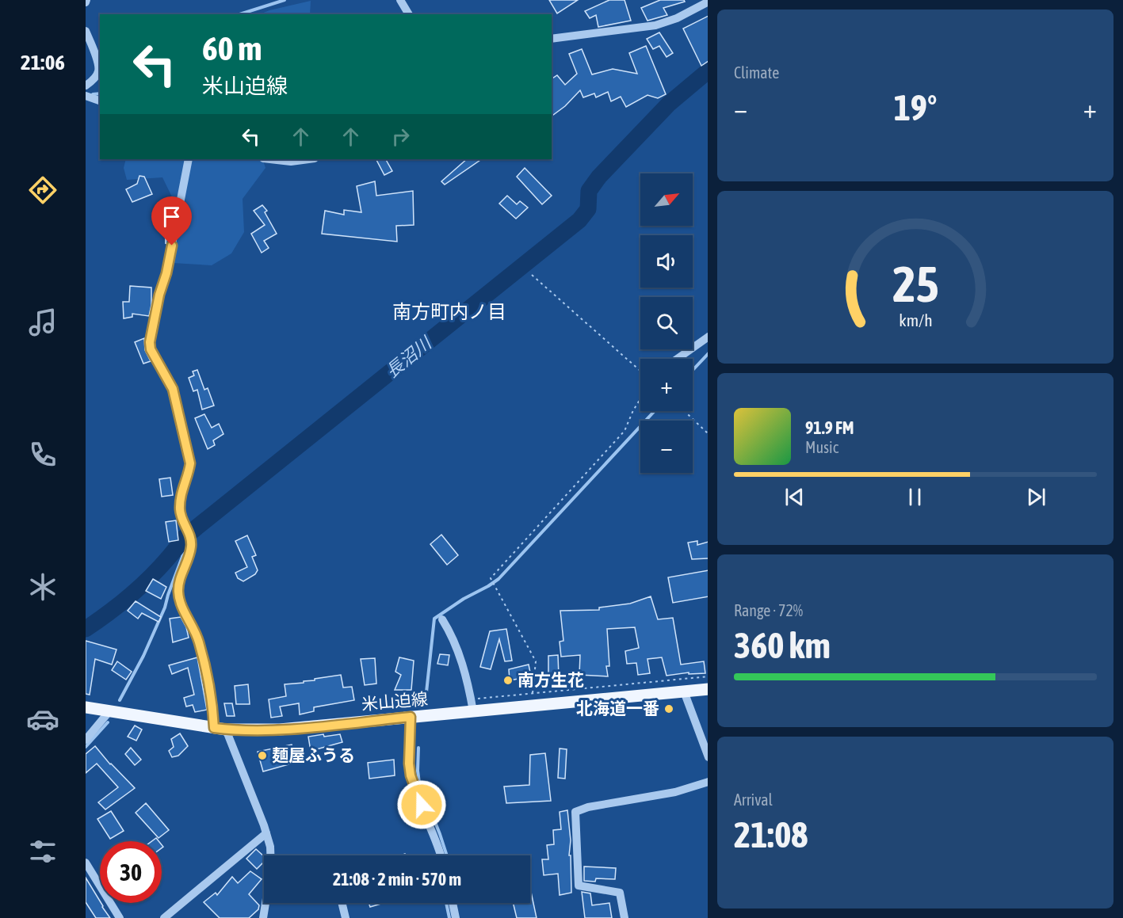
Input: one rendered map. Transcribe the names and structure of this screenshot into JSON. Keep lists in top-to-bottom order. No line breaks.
{"streets":{"main road":["米山迫線"]},"districts":["南方町内ノ目"],"water":["長沼川"],"places":["南方生花","北海道一番","麺屋ふうる"],"north":"top right","page":{"tabs":"21:06","tile":["Climate",["Range · 72%","360 km"],["Arrival","21:08"]],"turn":["60 m","米山迫線"],"heat":["−","19°","+"],"map_buttons":["+","−"],"song":["91.9 FM","Music"],"limit":"30","trip":"21:08 · 2 min · 570 m","gauge":["25","km/h"]}}
